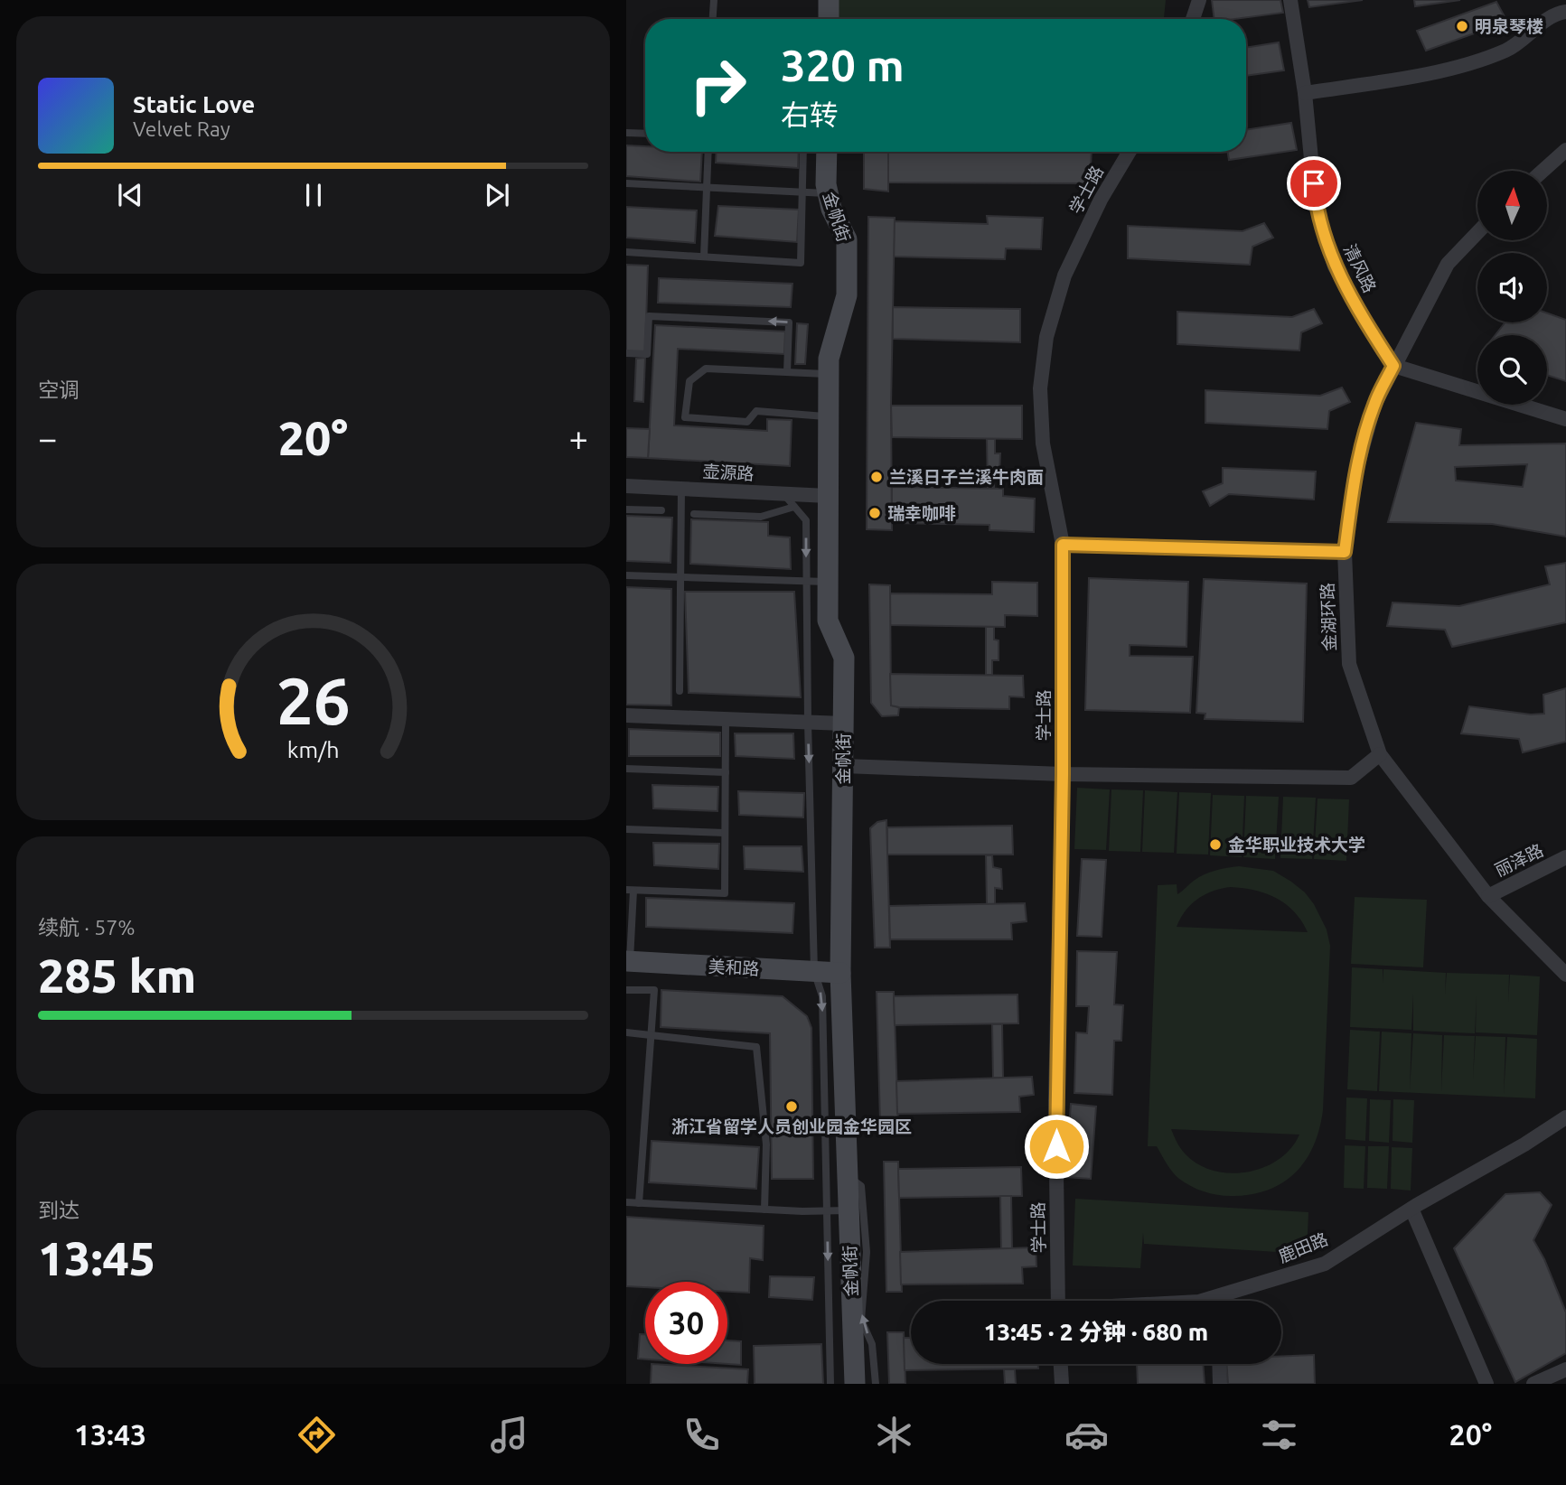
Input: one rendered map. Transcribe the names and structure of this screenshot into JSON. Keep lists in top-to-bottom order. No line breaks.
{"streets":{"street":["学士路","金帆街","清风路","壶源路","金湖环路","丽泽路","美和路","鹿田路"]},"crossings":[["金帆街","壶源路"],["金帆街","美和路"],["清风路","金湖环路"],["金湖环路","丽泽路"]],"places":["明泉琴楼","兰溪日子兰溪牛肉面","瑞幸咖啡","金华职业技术大学","浙江省留学人员创业园金华园区"],"north":"top","page":{"turn":["320 m","右转"],"song":["Static Love","Velvet Ray"],"tile":["空调",["续航 · 57%","285 km"],["到达","13:45"]],"heat":["−","20°","+"],"limit":"30","trip":"13:45 · 2 分钟 · 680 m","tabs":["13:43","20°"],"gauge":["26","km/h"]}}
